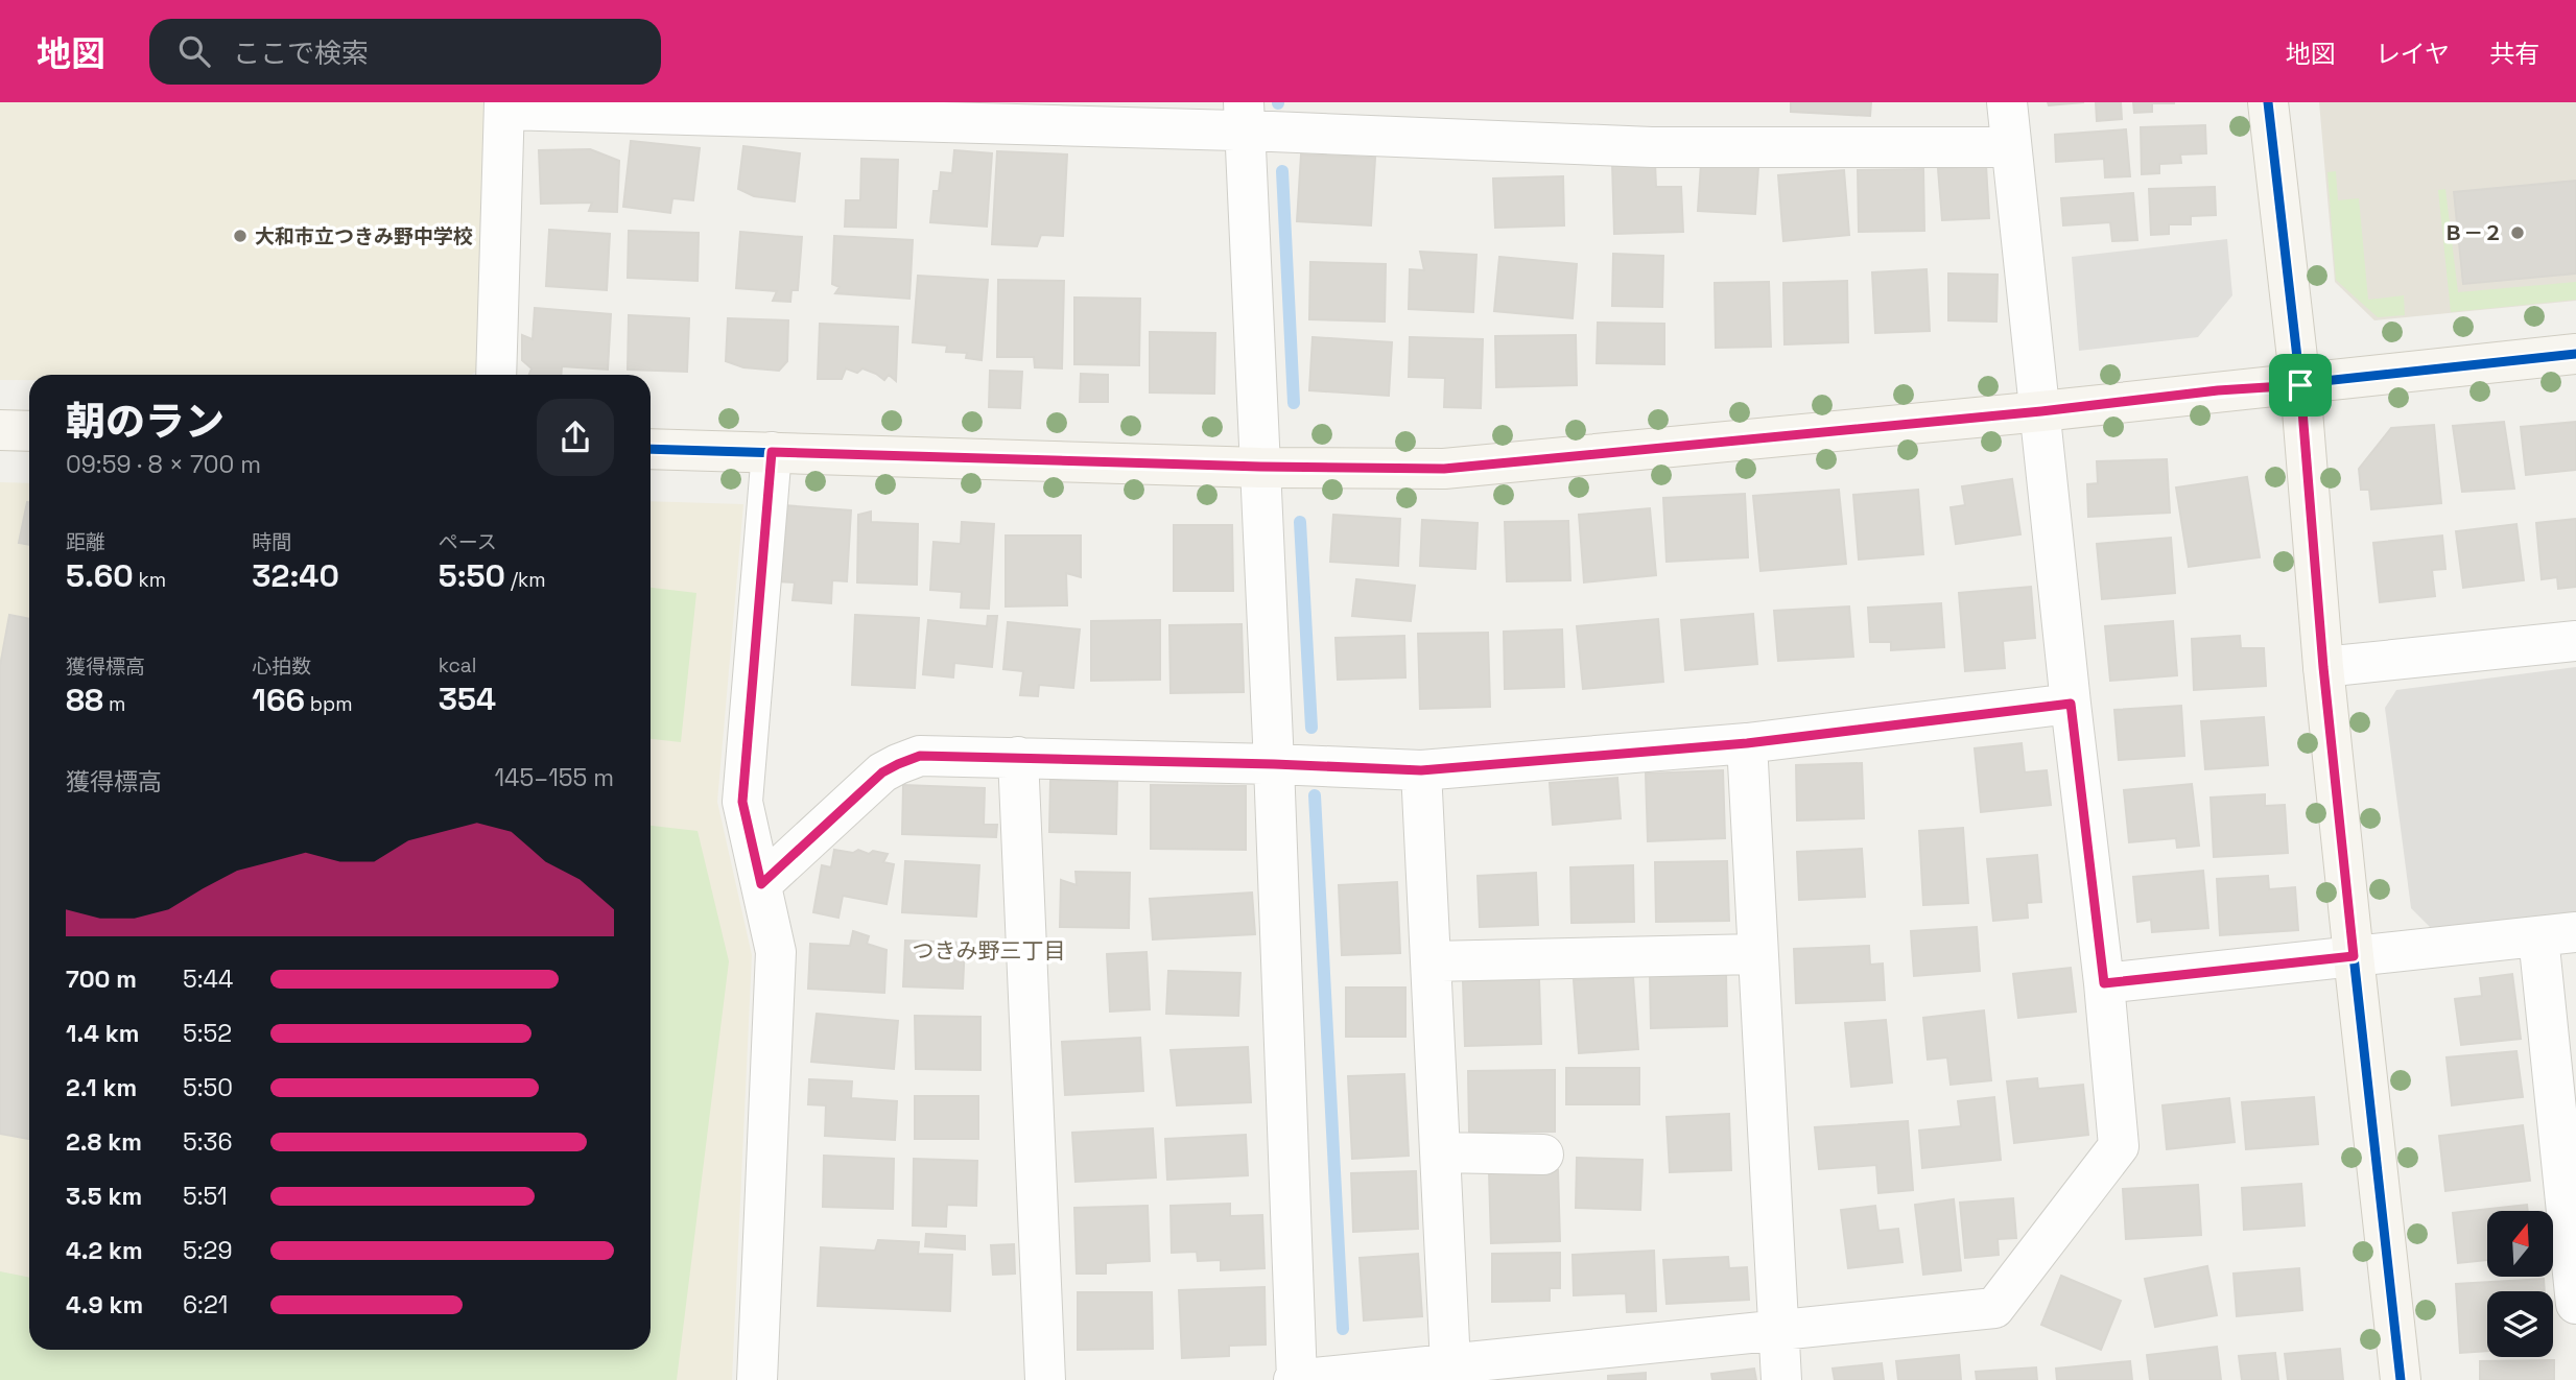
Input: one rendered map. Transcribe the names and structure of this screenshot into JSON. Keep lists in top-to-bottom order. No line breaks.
{"districts":["つきみ野三丁目"],"places":["Ｂ－２","大和市立つきみ野中学校"],"north":"top","page":{"header":"地図","search":"ここで検索","nav":["地図","レイヤ","共有"],"heading":["朝のラン","09:59 · 8 × 700 m"],"stats":[["距離","5.60 km"],["時間","32:40"],["ペース","5:50 /km"],["獲得標高","88 m"],["心拍数","166 bpm"],["kcal","354"]],"chart":["獲得標高","145–155 m"],"list":[{"name":"700 m","note":"5:44"},{"name":"1.4 km","note":"5:52"},{"name":"2.1 km","note":"5:50"},{"name":"2.8 km","note":"5:36"},{"name":"3.5 km","note":"5:51"},{"name":"4.2 km","note":"5:29"},{"name":"4.9 km","note":"6:21"}]}}
